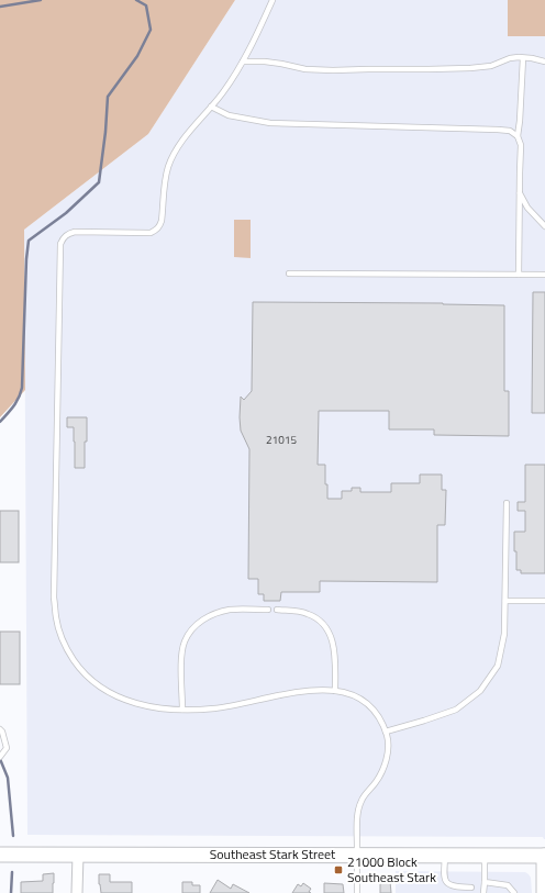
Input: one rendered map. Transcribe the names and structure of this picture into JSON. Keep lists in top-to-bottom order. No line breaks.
{"streets":{"main road":["Southeast Stark Street"]},"places":{"transit":["21000 Block Southeast Stark"]},"house_numbers":["21015"]}
